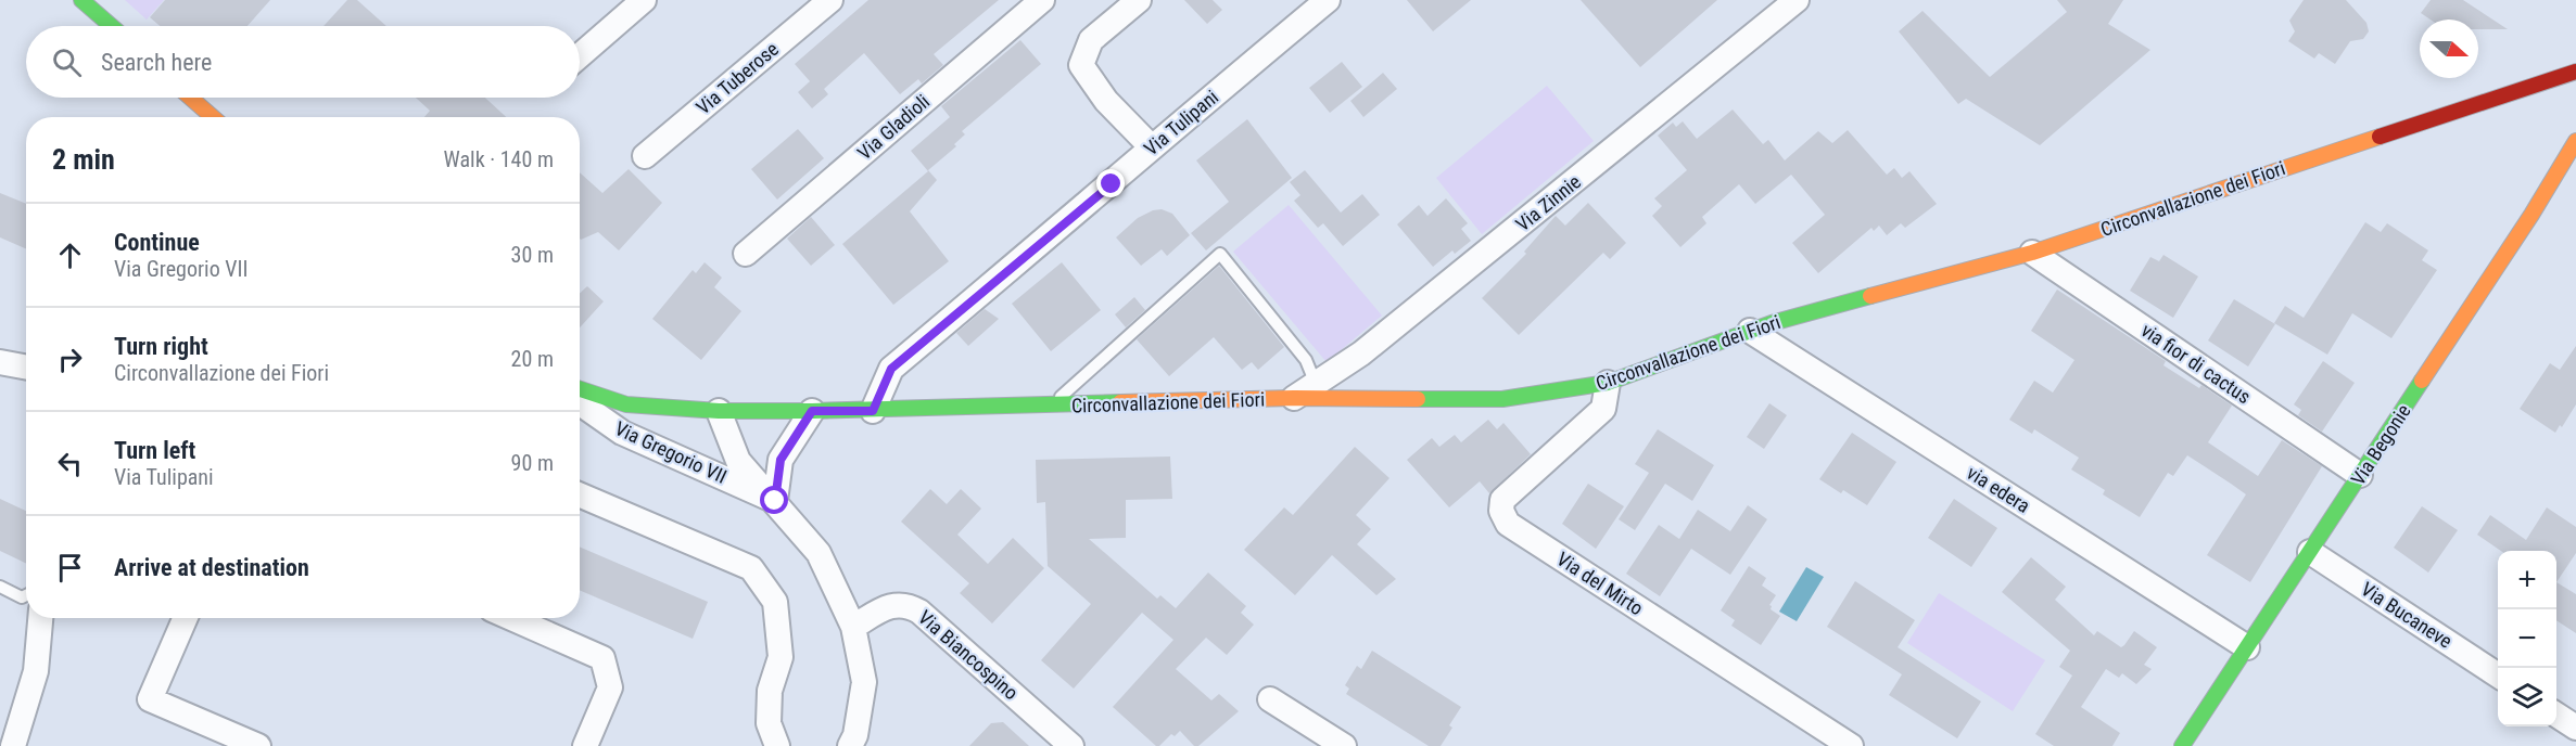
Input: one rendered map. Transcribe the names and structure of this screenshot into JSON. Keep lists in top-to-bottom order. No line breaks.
{"streets":{"street":["Via Tuberose","Via Tulipani","Via Gladioli","Circonvallazione dei Fiori","Via Zinnie","via fior di cactus","Via Begonie","Via Gregorio VII","via edera","Via del Mirto","Via Bucaneve","Via Biancospino"]},"crossings":[["Via Tulipani","Circonvallazione dei Fiori"],["Circonvallazione dei Fiori","Via Zinnie"],["Circonvallazione dei Fiori","via fior di cactus"],["Circonvallazione dei Fiori","Via Gregorio VII"],["Circonvallazione dei Fiori","via edera"],["Circonvallazione dei Fiori","Via del Mirto"],["via fior di cactus","Via Begonie"],["Via Begonie","via edera"],["Via Begonie","Via Bucaneve"],["Via Gregorio VII","Via Biancospino"]],"north":"right","page":{"search":"Search here","heading":["2 min","Walk · 140 m"],"list":[["Continue","Via Gregorio VII","30 m"],["Turn right","Circonvallazione dei Fiori","20 m"],["Turn left","Via Tulipani","90 m"],"Arrive at destination"],"map_buttons":["+","−"]}}
